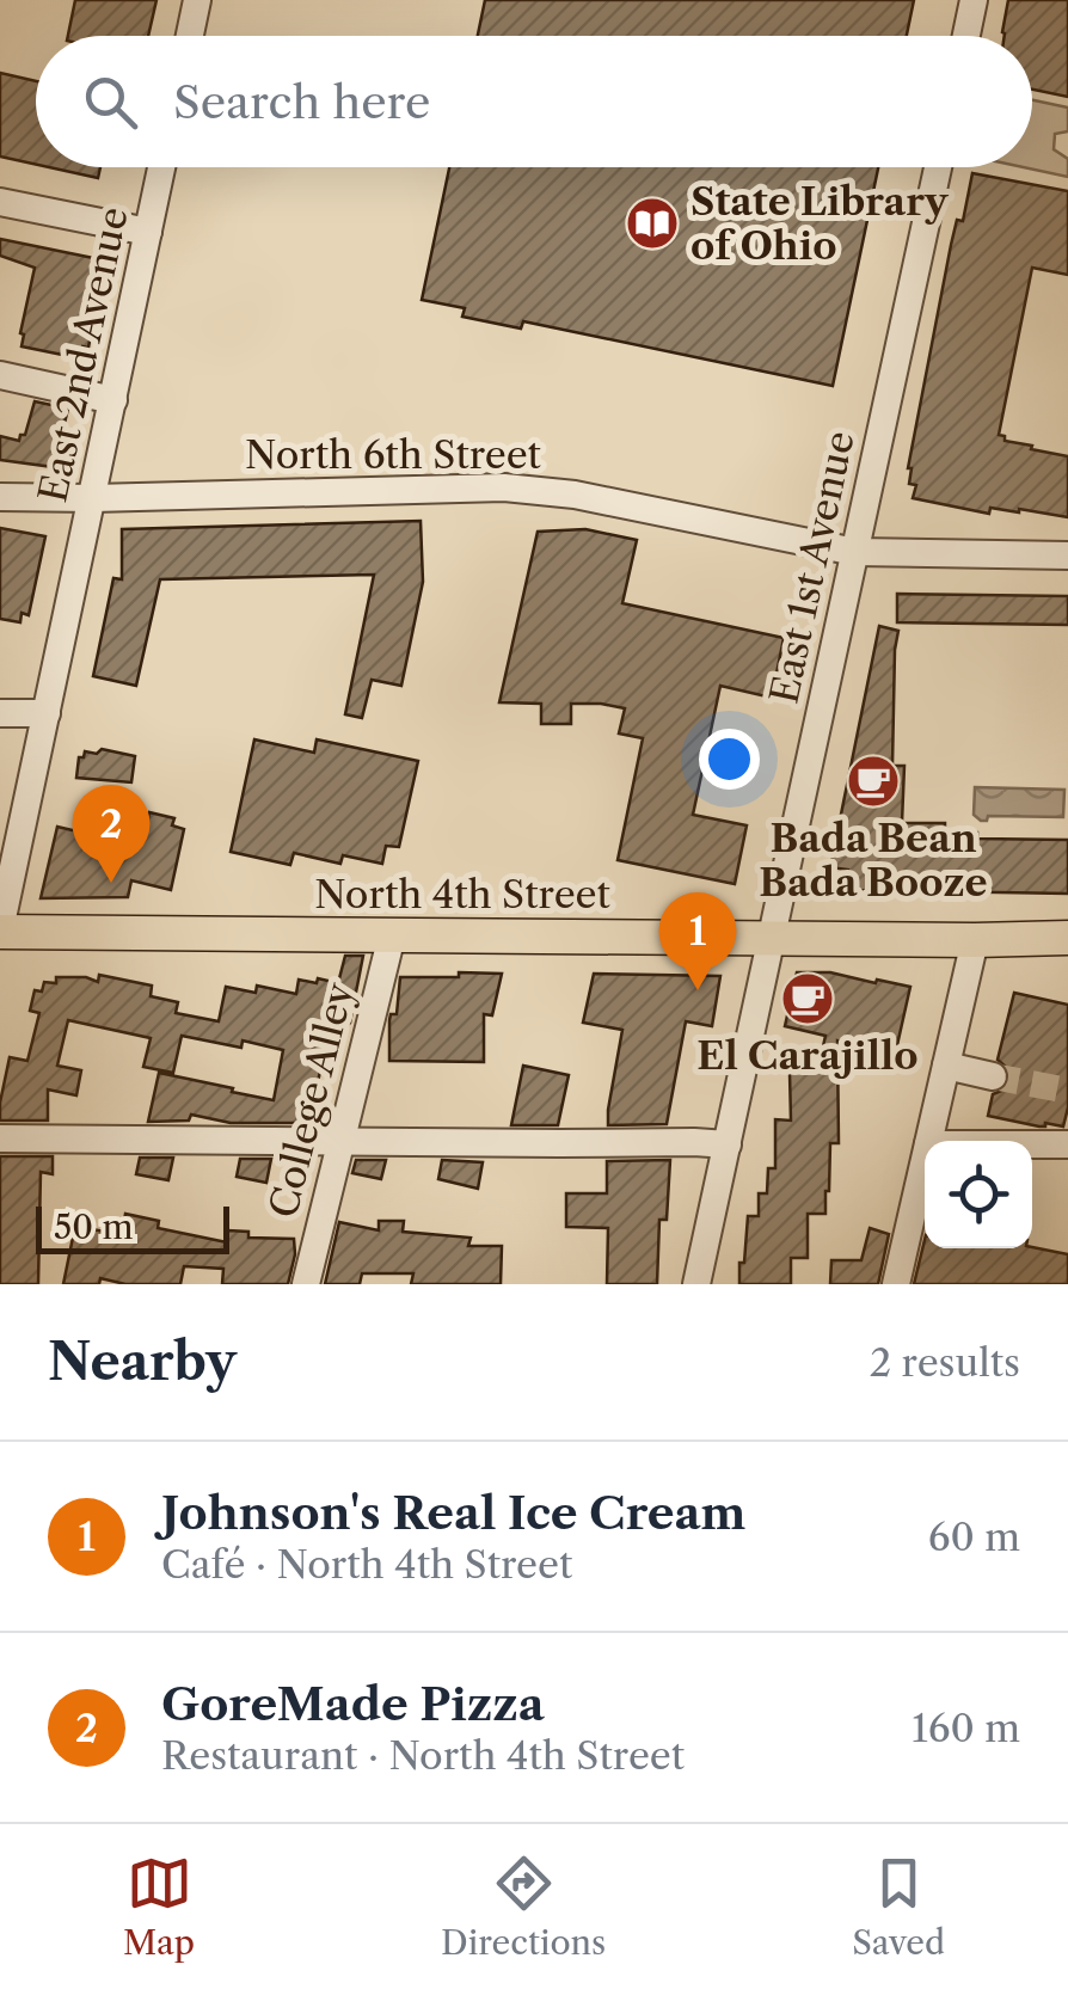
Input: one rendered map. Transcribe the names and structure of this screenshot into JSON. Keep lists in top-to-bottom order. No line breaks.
{"streets":{"main road":["North 4th Street"],"street":["East 2nd Avenue","North 6th Street","East 1st Avenue","College Alley"]},"crossings":[["East 2nd Avenue","North 6th Street"],["East 2nd Avenue","North 4th Street"],["North 6th Street","East 1st Avenue"],["East 1st Avenue","North 4th Street"],["North 4th Street","College Alley"]],"places":{"library":["State Library of Ohio"],"cafe":["Bada Bean Bada Booze","El Carajillo"]},"scale_bar":"50 m","page":{"search":"Search here","pins":["2","1"],"scale":"50 m","heading":["Nearby","2 results"],"list":[{"mark":"1","name":"Johnson's Real Ice Cream","note":"Café · North 4th Street","value":"60 m"},{"mark":"2","name":"GoreMade Pizza","note":"Restaurant · North 4th Street","value":"160 m"}],"nav":["Map","Directions","Saved"]}}
